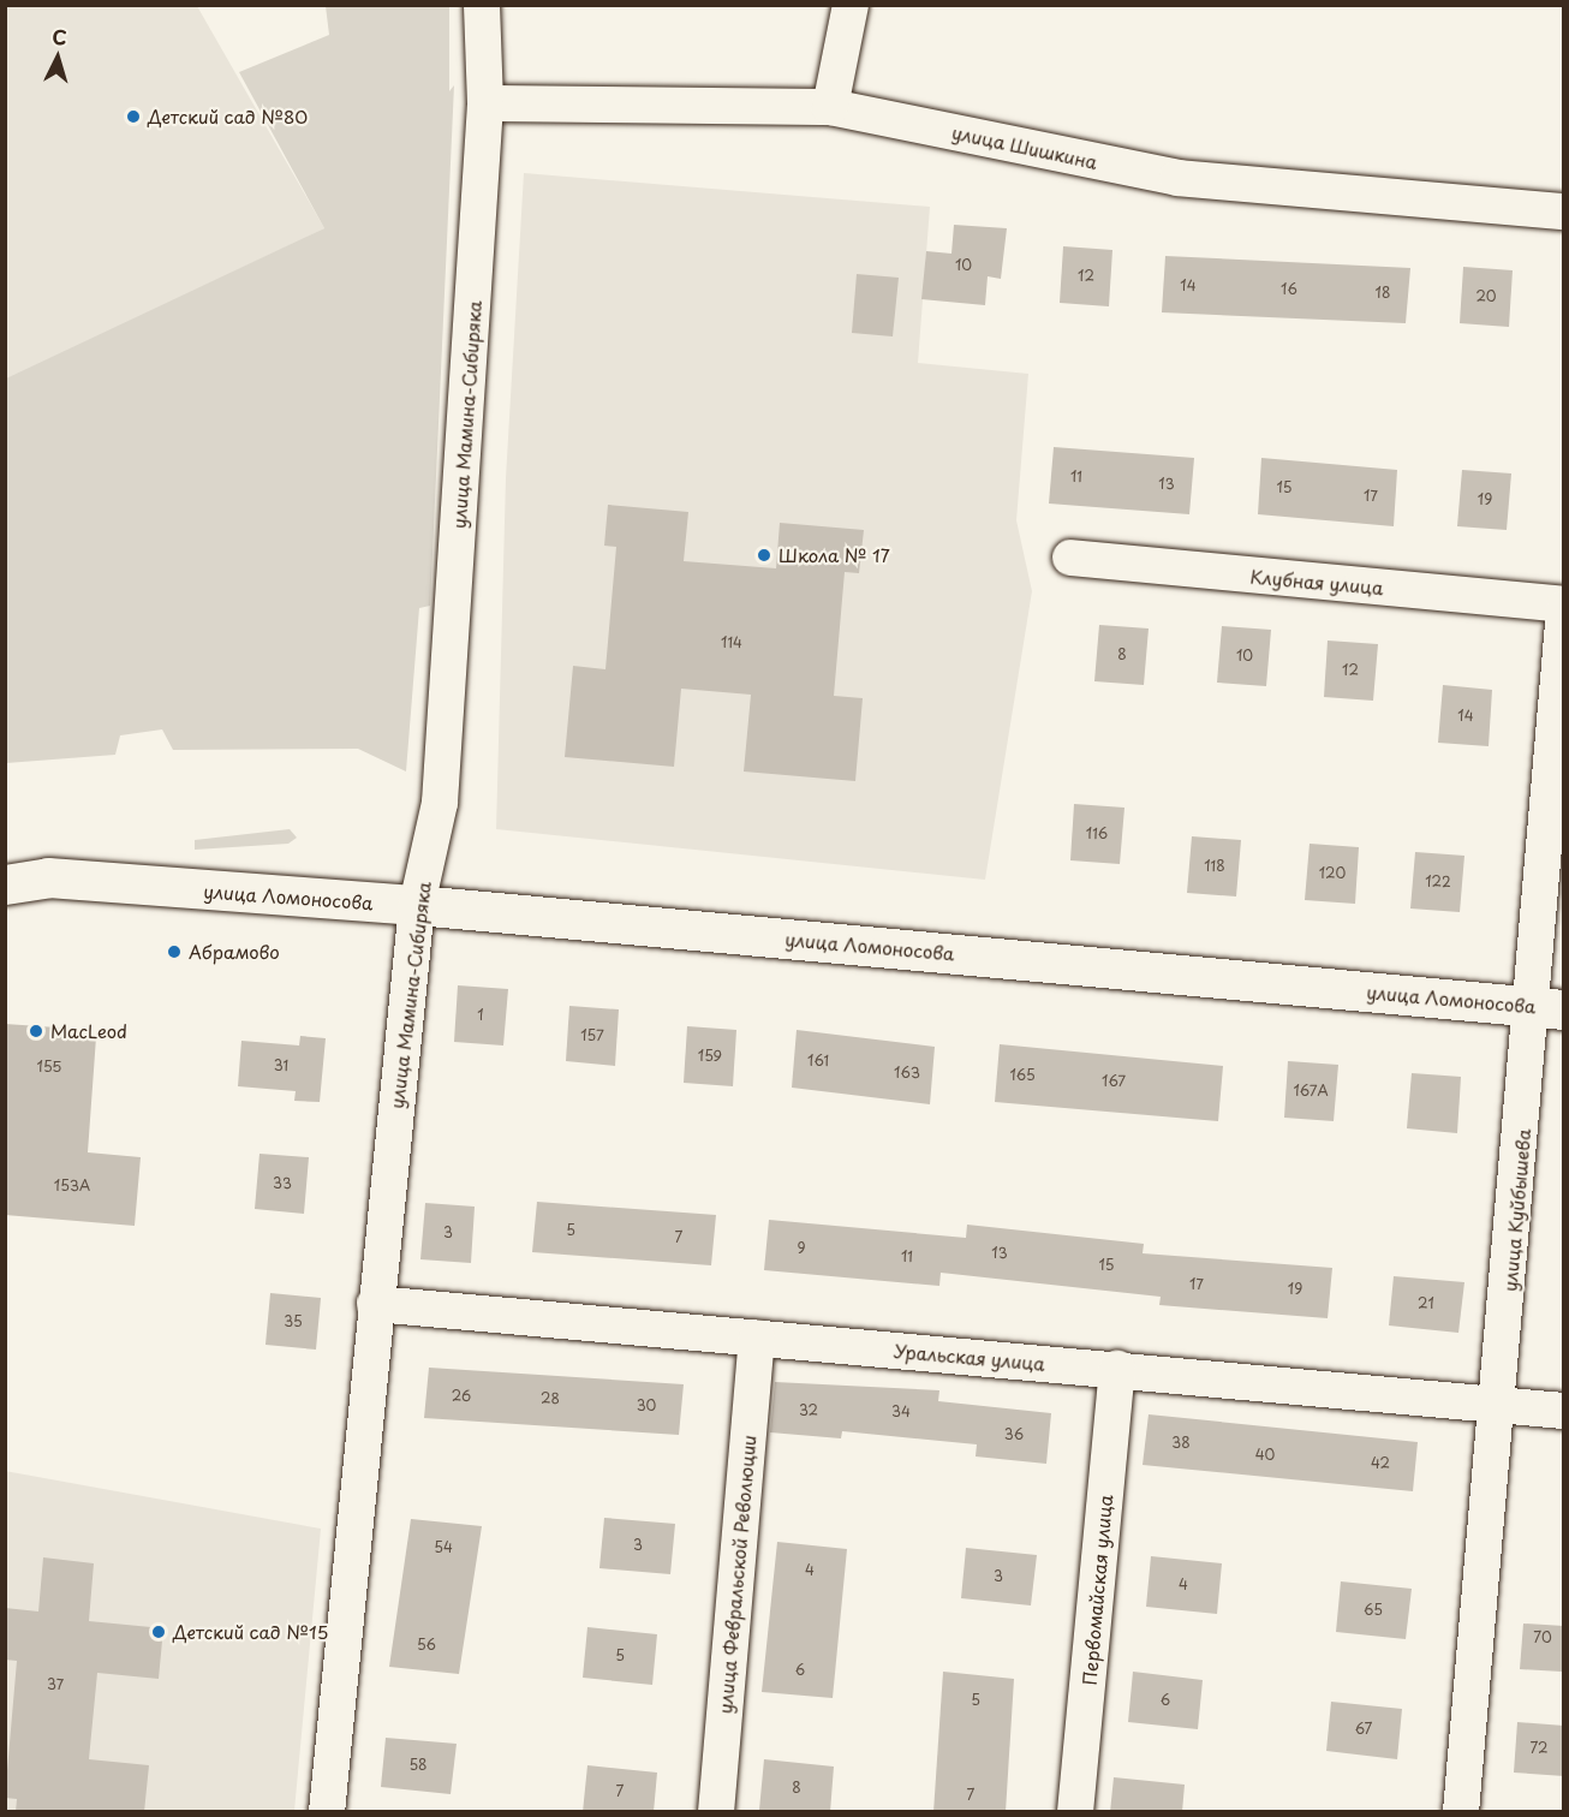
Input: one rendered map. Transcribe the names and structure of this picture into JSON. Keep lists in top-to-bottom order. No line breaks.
{"streets":{"street":["улица Шишкина","улица Мамина-Сибиряка","Клубная улица","улица Ломоносова","улица Куйбышева","Уральская улица","улица Февральской Революции","Первомайская улица"]},"crossings":[["улица Шишкина","улица Мамина-Сибиряка"],["улица Мамина-Сибиряка","улица Ломоносова"],["улица Мамина-Сибиряка","Уральская улица"],["Клубная улица","улица Куйбышева"],["улица Ломоносова","улица Куйбышева"],["улица Куйбышева","Уральская улица"],["Уральская улица","улица Февральской Революции"],["Уральская улица","Первомайская улица"]],"places":["Детский сад №80","Школа № 17","Абрамово","MacLeod","Детский сад №15"],"house_numbers":["10","12","14","16","18","20","11","13","15","17","19","114","8","10","12","14","116","118","120","122","1","157","159","161","31","155","163","165","167","167А","33","153А","5","3","7","9","13","11","15","17","19","21","35","26","28","30","32","34","36","38","40","42","3","54","4","3","4","65","70","56","5","6","37","5","6","67","72","58","8","7","7"],"north":"top"}
